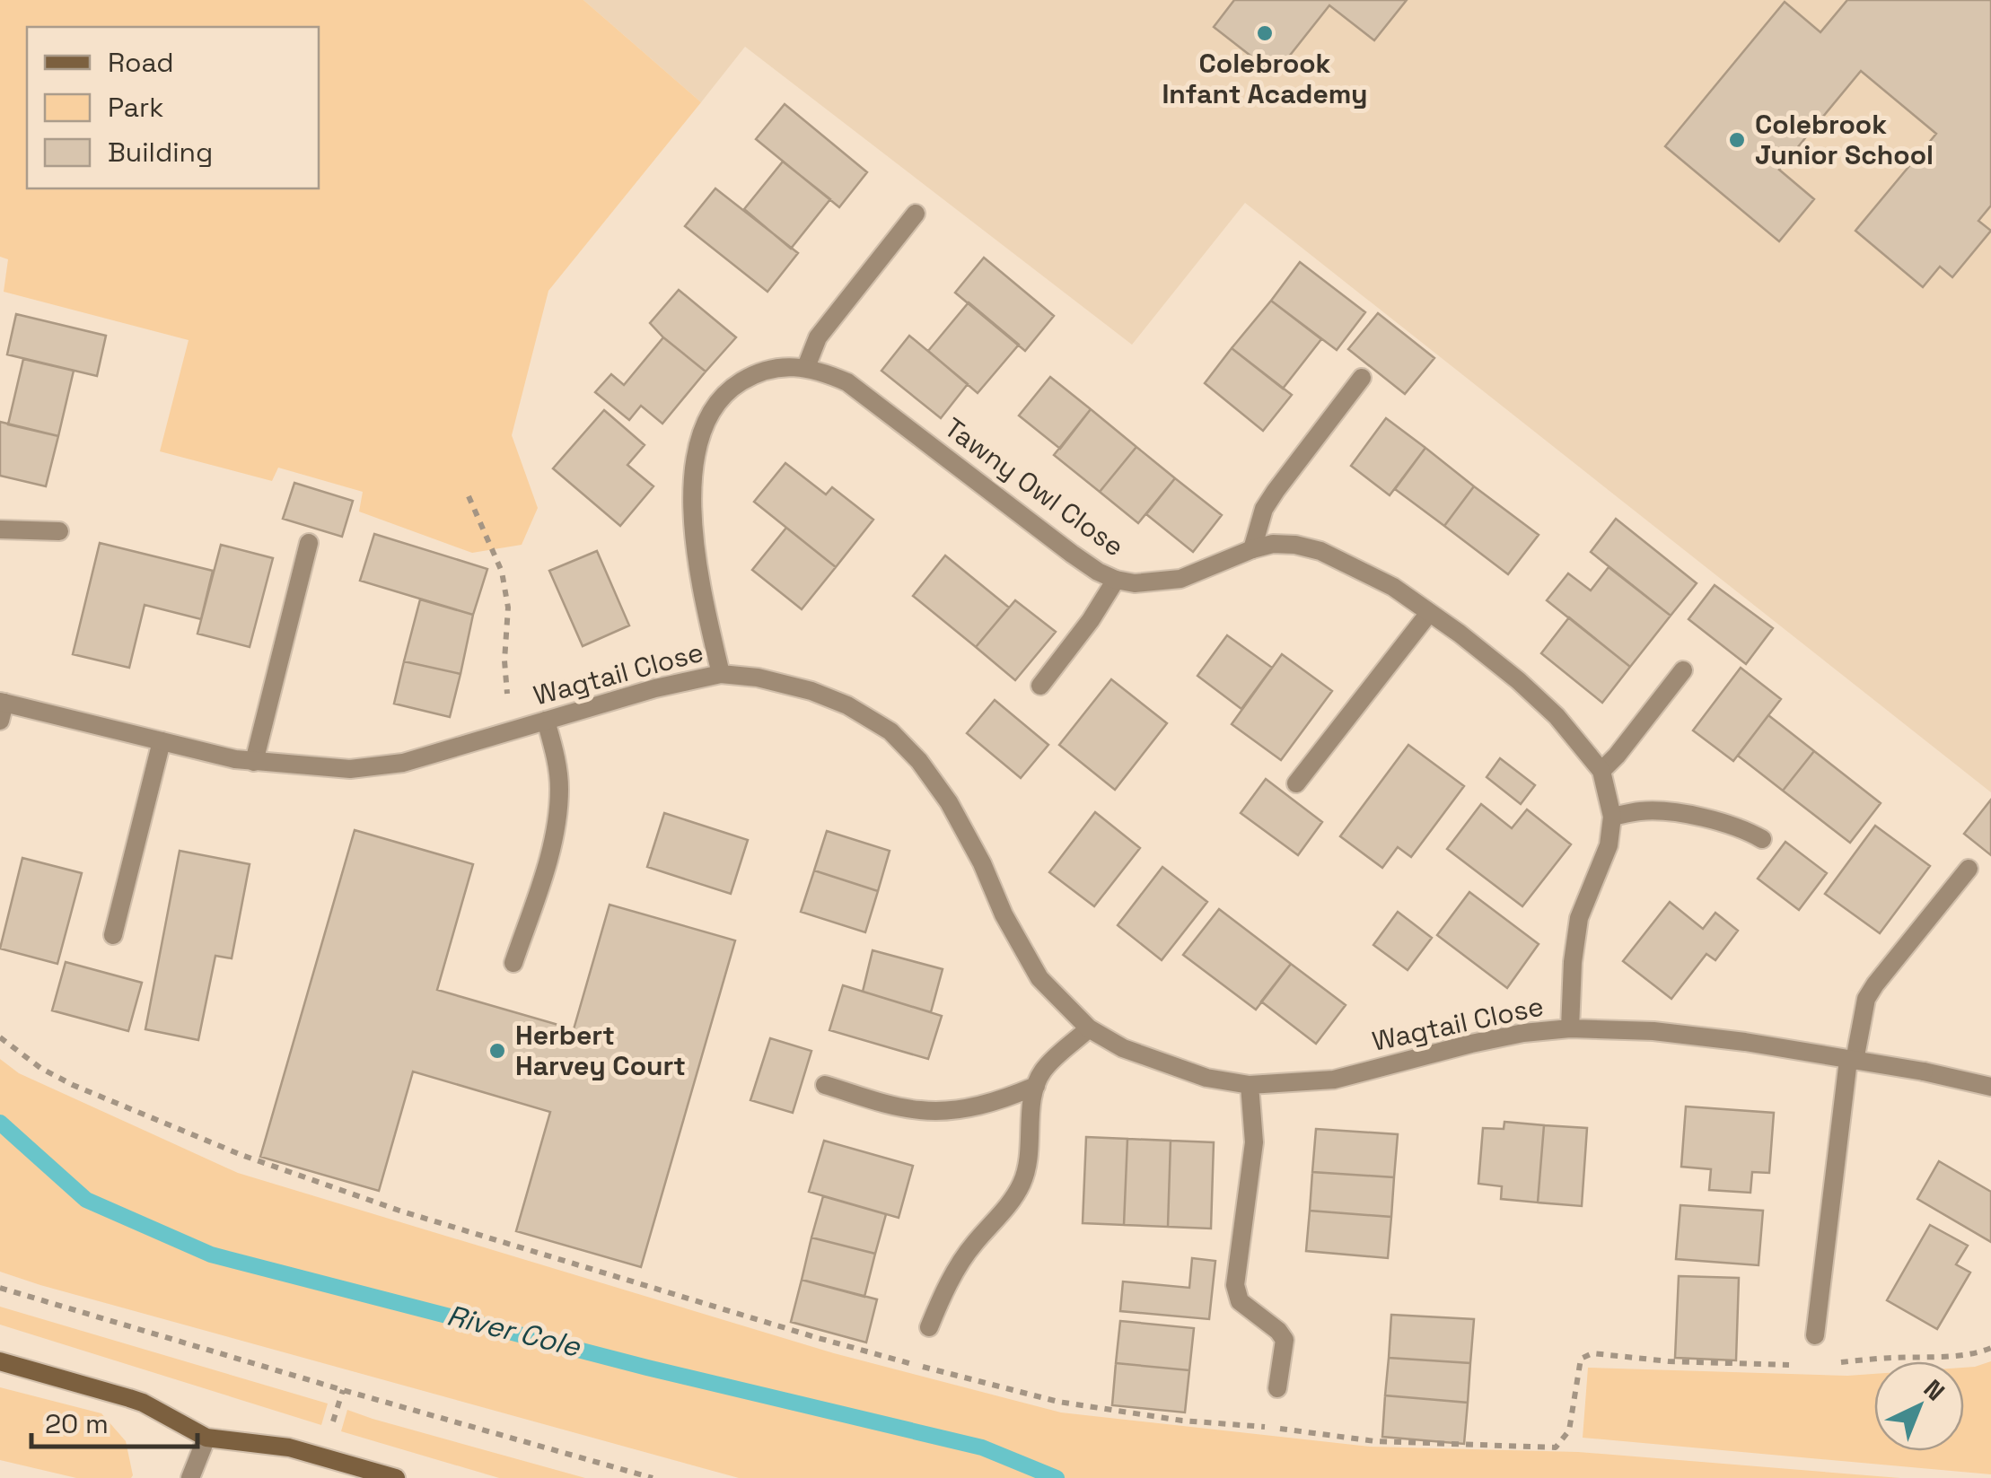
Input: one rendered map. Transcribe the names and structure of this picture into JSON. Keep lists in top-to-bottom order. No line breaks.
{"streets":{"street":["Tawny Owl Close","Wagtail Close"]},"crossings":[["Tawny Owl Close","Wagtail Close"]],"water":["River Cole"],"places":["Colebrook Infant Academy","Colebrook Junior School","Herbert Harvey Court"],"legend":["Road","Park","Building"],"scale_bar":"20 m","north":"top right"}
